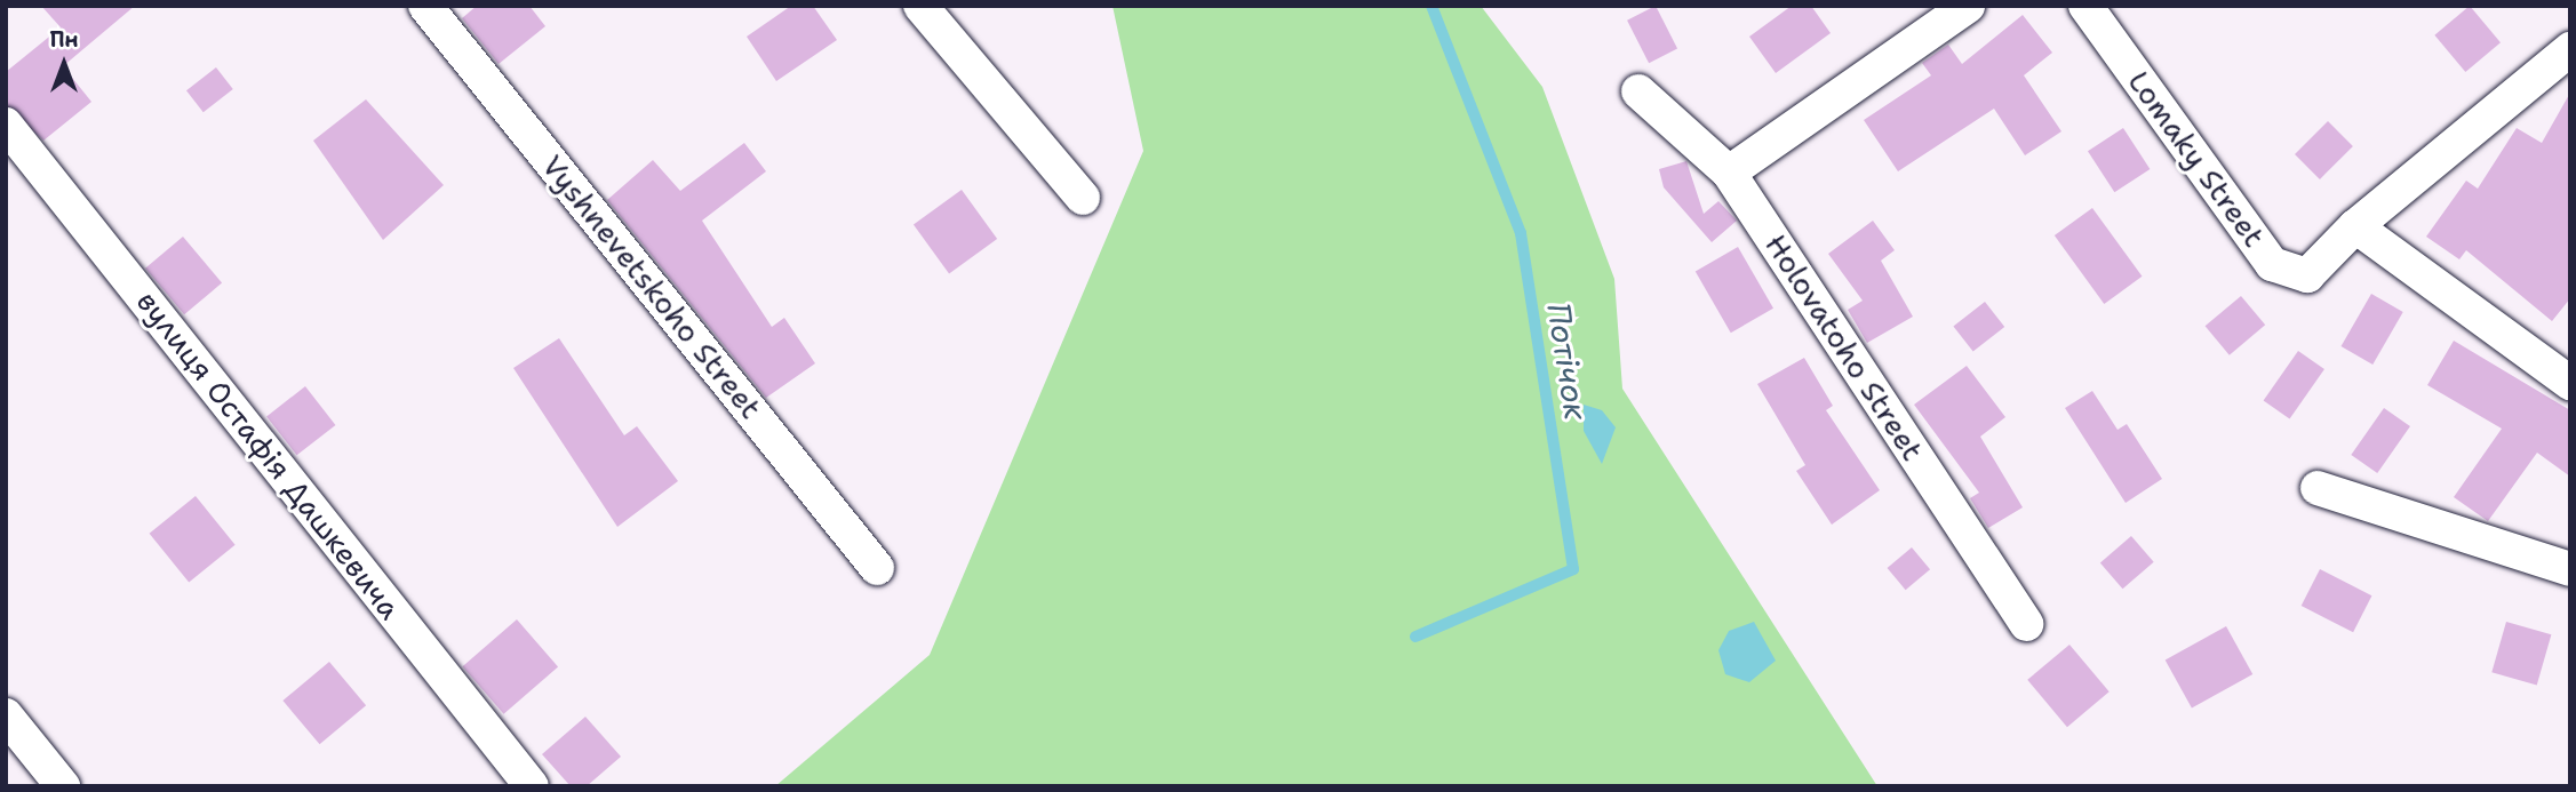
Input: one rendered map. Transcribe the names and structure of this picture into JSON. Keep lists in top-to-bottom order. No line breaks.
{"streets":{"street":["Lomaky Street","Vyshnevetskoho Street","Holovatoho Street","вулиця Остафія Дашкевича"]},"water":["Потічок"],"north":"top"}
